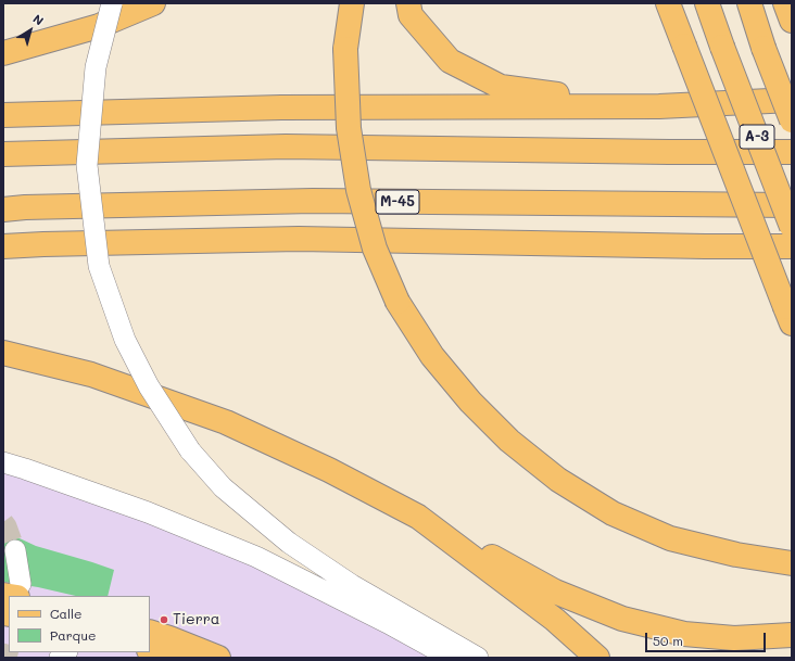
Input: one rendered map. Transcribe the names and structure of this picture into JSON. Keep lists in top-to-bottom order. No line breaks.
{"streets":{"main road":["A-3","M-45"]},"places":["Tierra"],"legend":["Calle","Parque"],"scale_bar":"50 m","north":"top right"}
